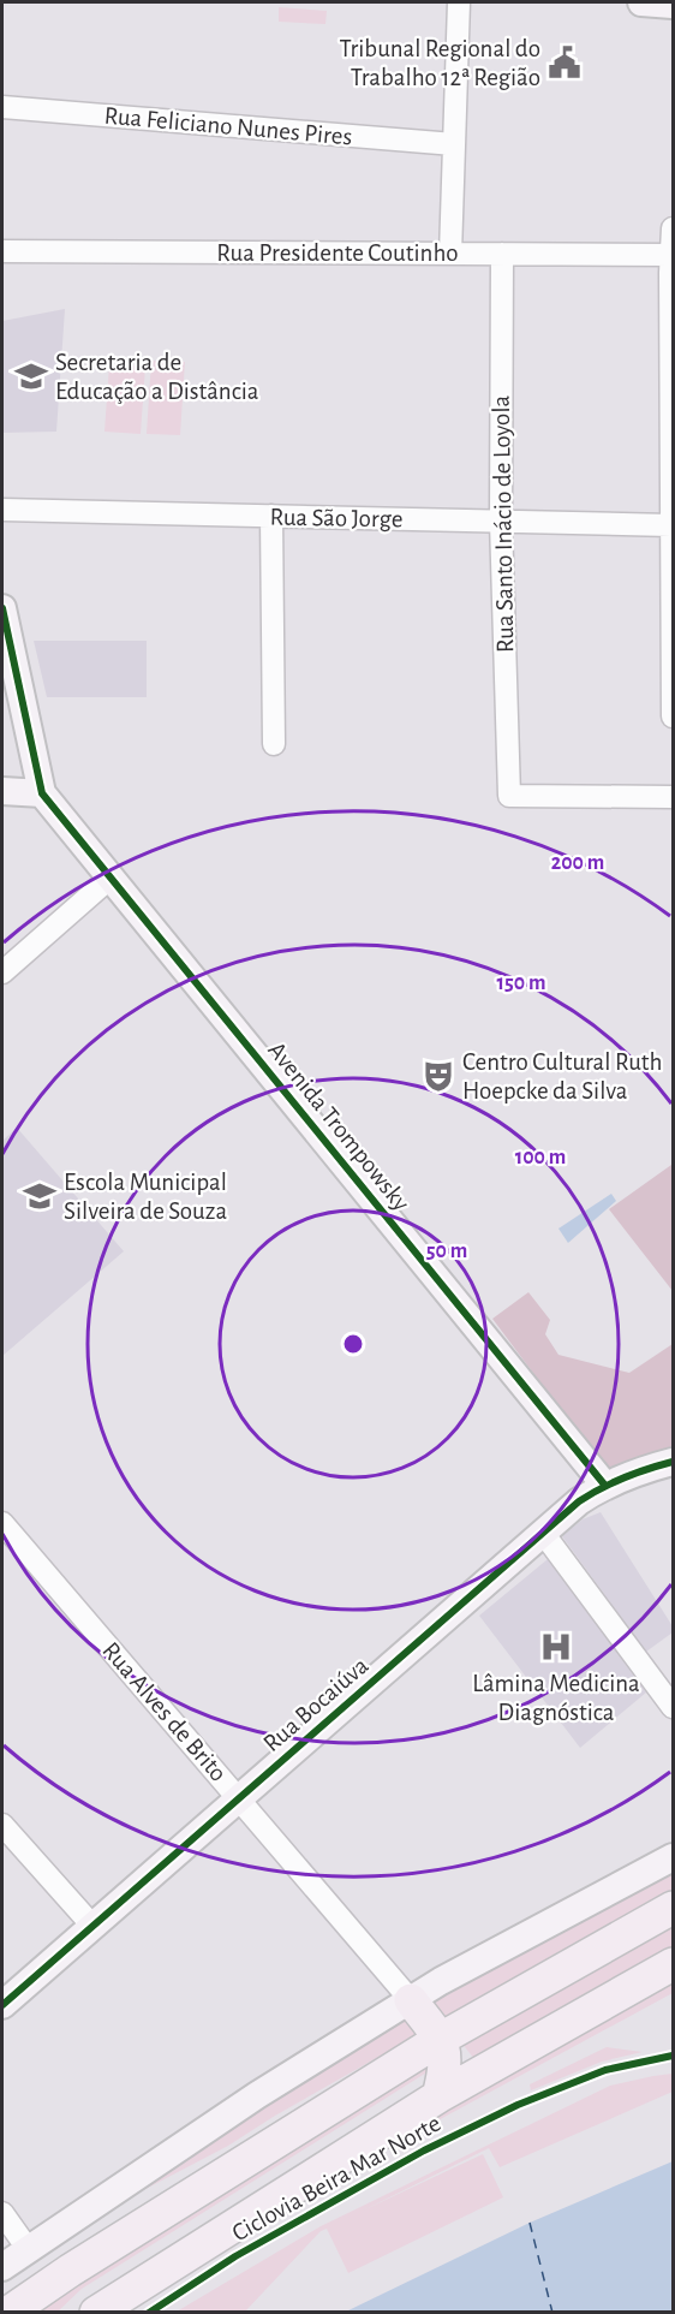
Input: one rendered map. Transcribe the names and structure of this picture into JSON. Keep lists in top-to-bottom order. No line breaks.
{"streets":{"main road":["Avenida Trompowsky","Rua Bocaiúva"],"street":["Rua Feliciano Nunes Pires","Rua Presidente Coutinho","Rua São Jorge","Rua Santo Inácio de Loyola","Rua Alves de Brito"],"cycle path":["Ciclovia Beira Mar Norte"]},"crossings":[["Rua Presidente Coutinho","Rua Santo Inácio de Loyola"],["Rua São Jorge","Rua Santo Inácio de Loyola"],["Avenida Trompowsky","Rua Bocaiúva"],["Rua Bocaiúva","Rua Alves de Brito"]],"places":{"public building":["Tribunal Regional do Trabalho 12ª Região"],"school or university":["Secretaria de Educação a Distância","Escola Municipal Silveira de Souza"],"theatre":["Centro Cultural Ruth Hoepcke da Silva"],"hospital":["Lâmina Medicina Diagnóstica"]},"rings":["200 m","150 m","100 m","50 m"]}
